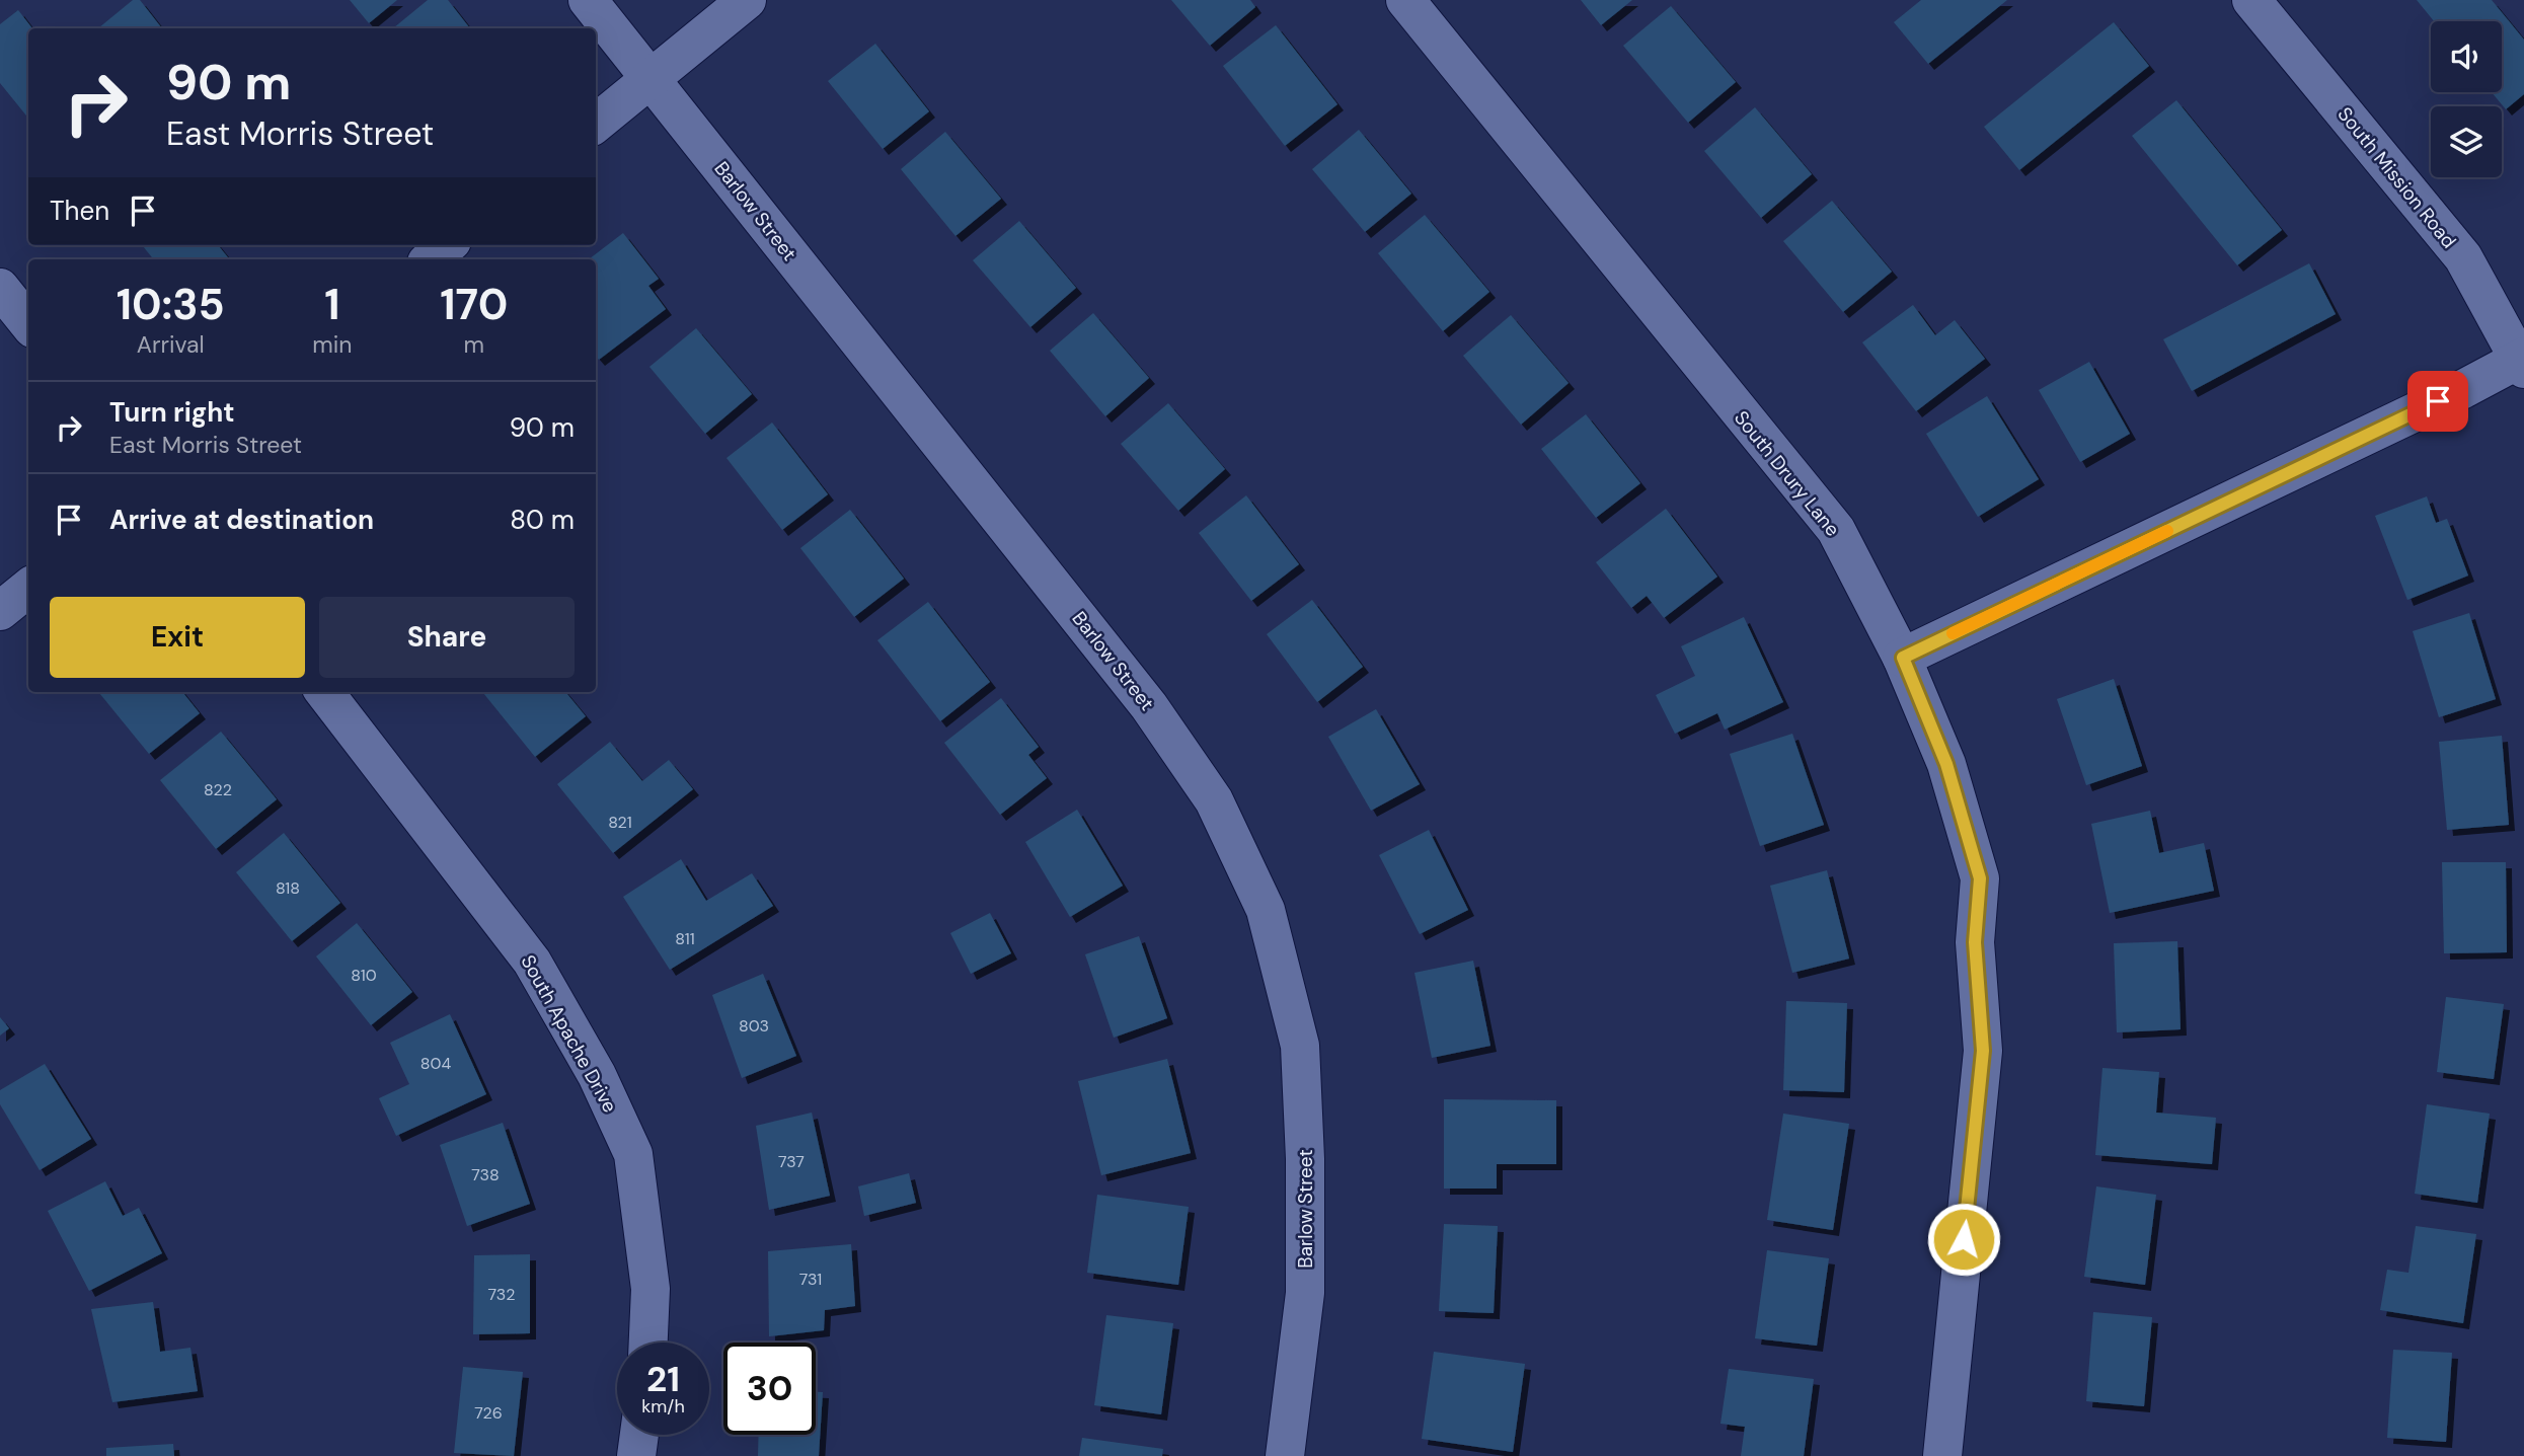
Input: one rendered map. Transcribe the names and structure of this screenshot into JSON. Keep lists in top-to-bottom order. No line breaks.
{"streets":{"street":["South Mission Road","Barlow Street","South Drury Lane","South Apache Drive"]},"house_numbers":["822","821","818","811","810","803","804","737","738","731","732","726"],"page":{"turn":["90 m","East Morris Street"],"then":"Then","eta":["10:35","Arrival","1","min","170","m"],"list":[{"name":"Turn right","note":"East Morris Street","value":"90 m"},{"name":"Arrive at destination","value":"80 m"}],"buttons":["Exit","Share"],"speed":"21 km/h","limit":"30"}}
